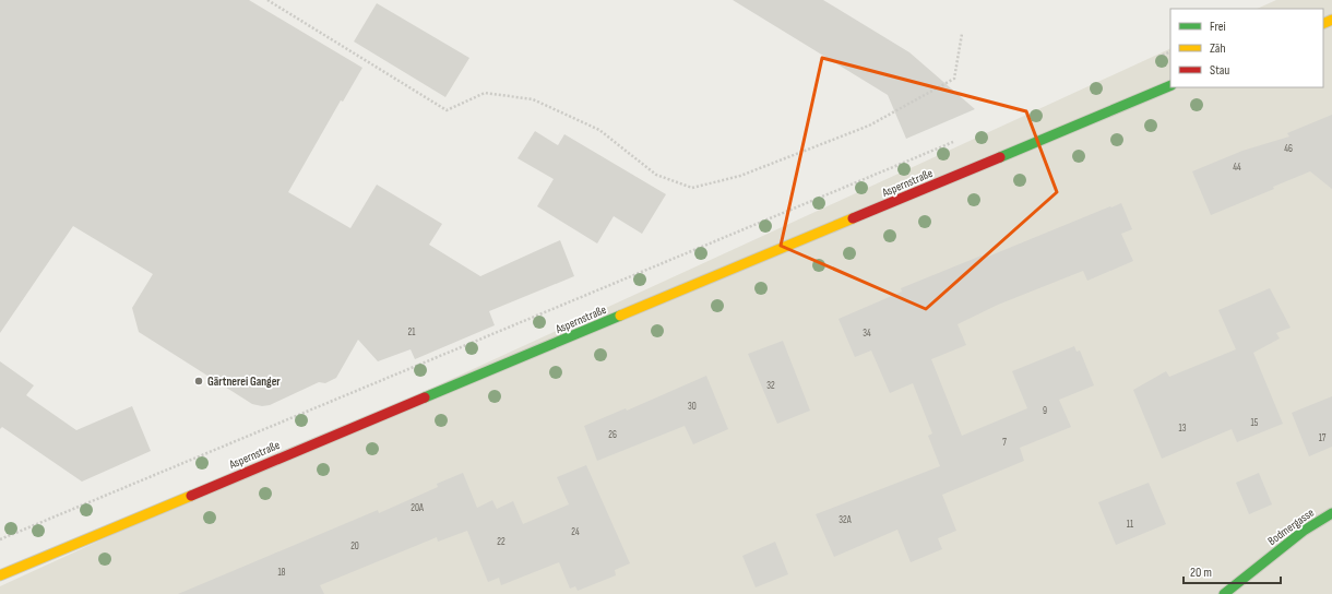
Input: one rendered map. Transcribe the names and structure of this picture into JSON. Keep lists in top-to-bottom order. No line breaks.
{"streets":{"main road":["Aspernstraße","Bodmergasse"]},"places":["Gärtnerei Ganger"],"house_numbers":["46","44","21","34","32","30","9","15","13","26","17","7","20A","32A","11","24","22","20","18"],"legend":["Frei","Zäh","Stau"],"scale_bar":"20 m"}
